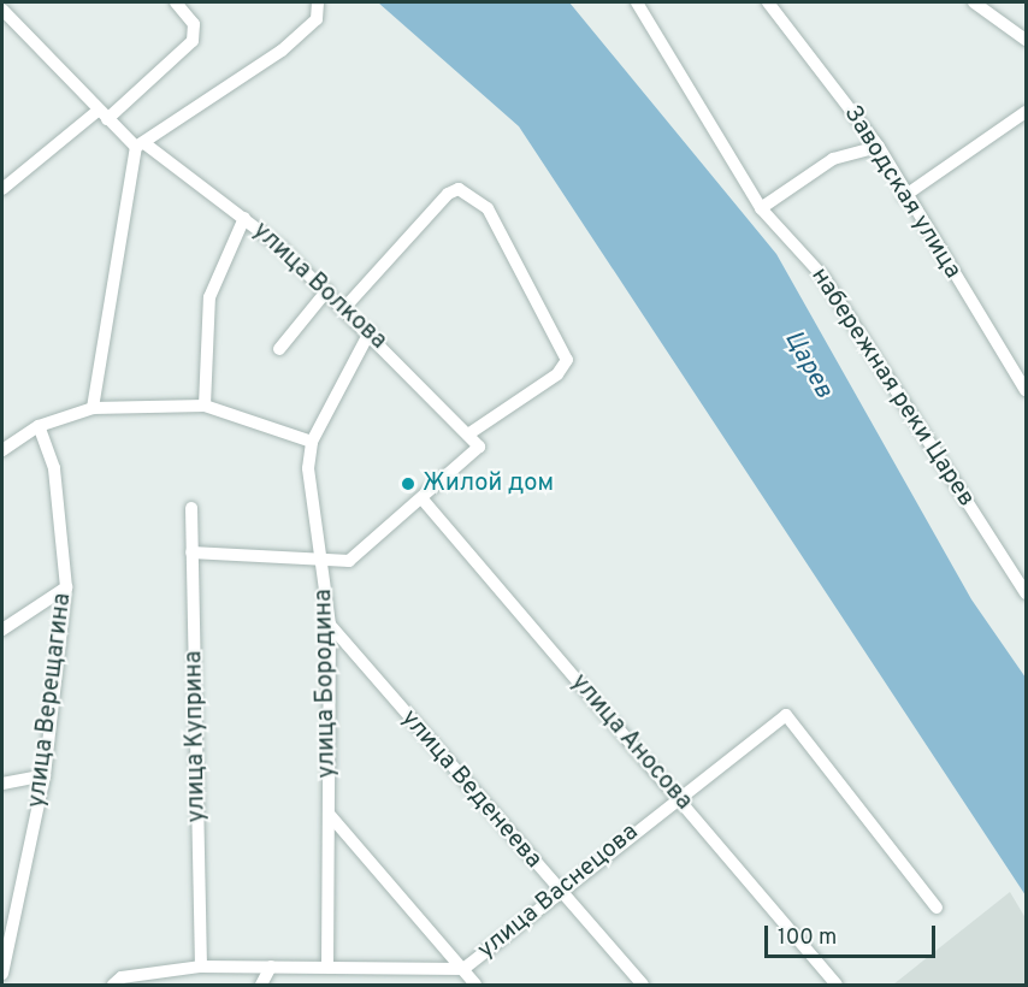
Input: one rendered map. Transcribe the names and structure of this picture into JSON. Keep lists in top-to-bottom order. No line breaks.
{"streets":{"street":["Заводская улица","улица Волкова","набережная реки Царев","улица Бородина","улица Верещагина","улица Куприна","улица Аносова","улица Веденеева","улица Васнецова"]},"crossings":[["улица Волкова","улица Бородина"],["улица Волкова","улица Аносова"],["улица Бородина","улица Веденеева"],["улица Бородина","улица Васнецова"],["улица Куприна","улица Васнецова"],["улица Аносова","улица Васнецова"],["улица Веденеева","улица Васнецова"]],"water":["Царев"],"places":["Жилой дом"],"scale_bar":"100 m"}
